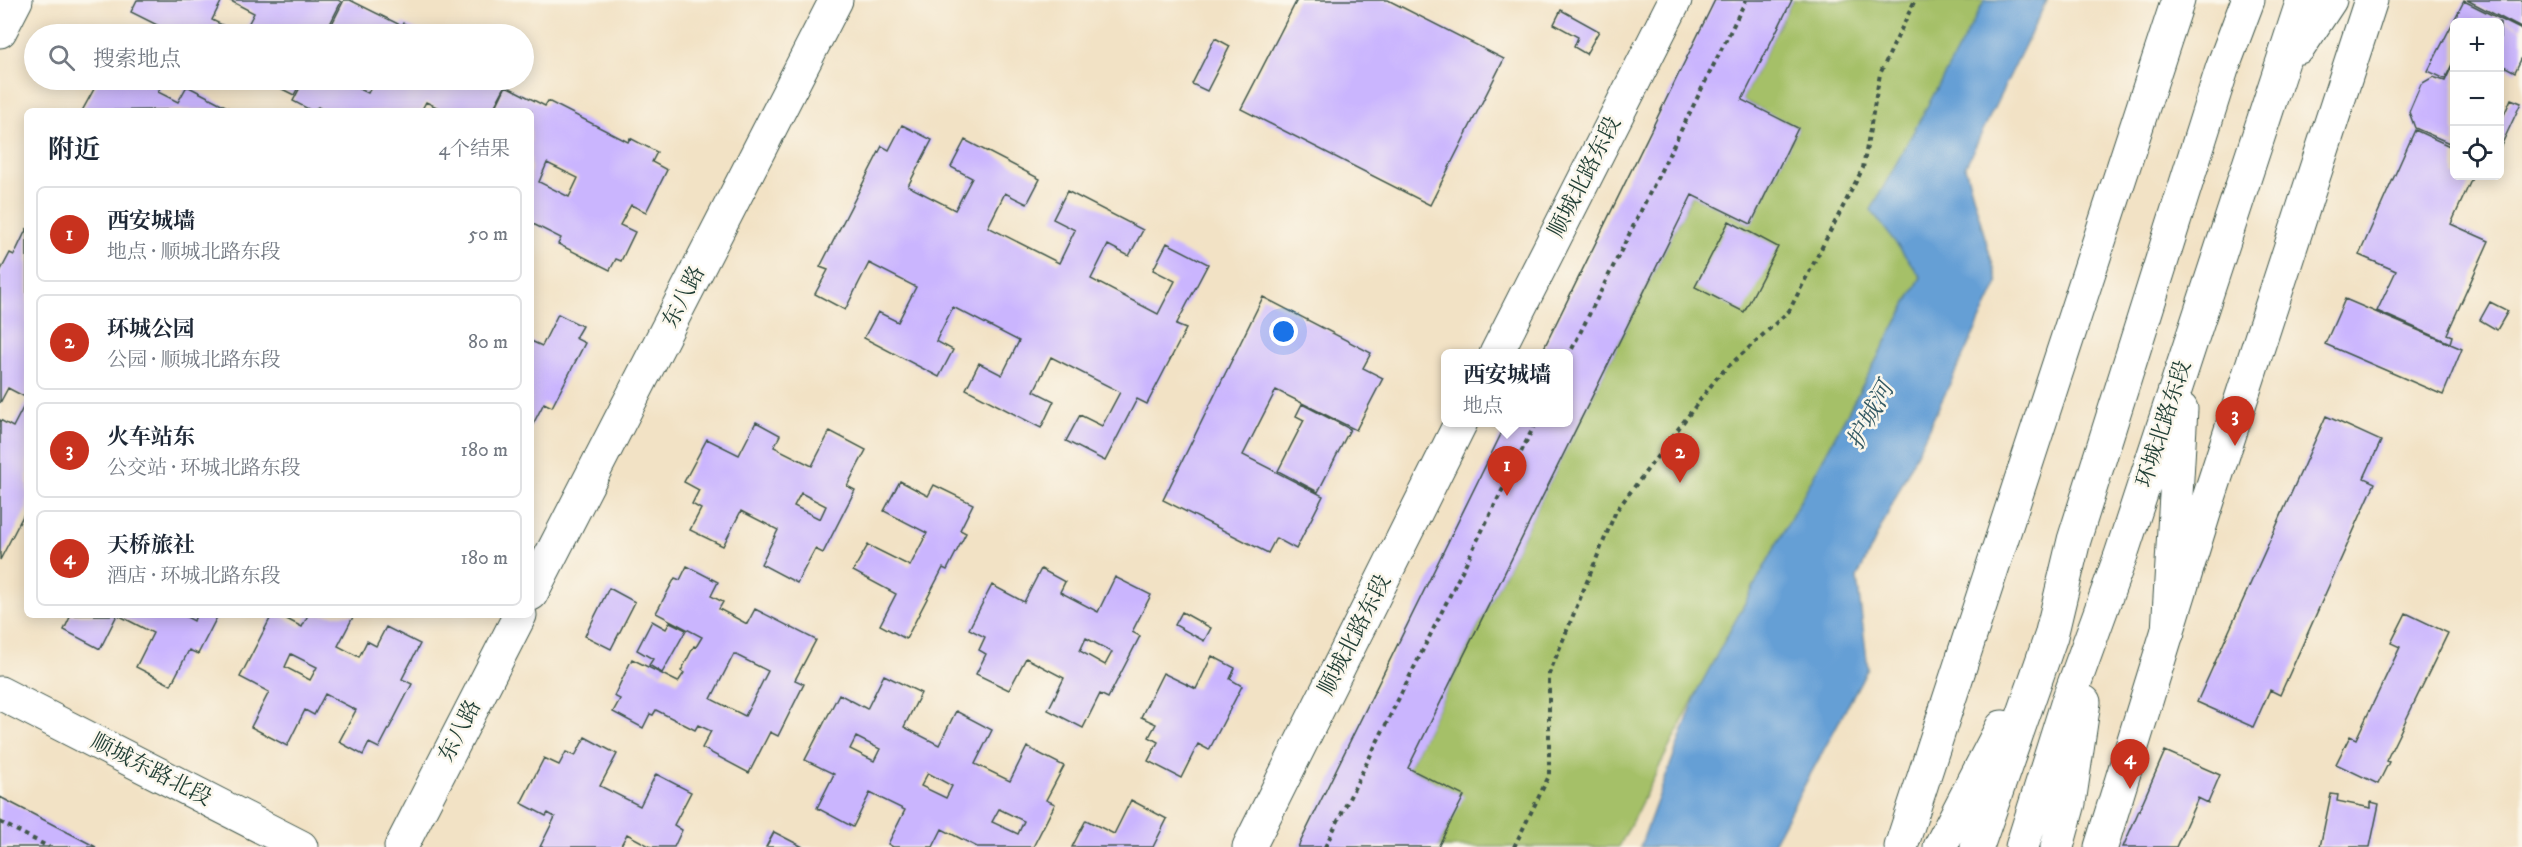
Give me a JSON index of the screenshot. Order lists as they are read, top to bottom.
{
  "streets": {
    "street": [
      "顺城北路东段",
      "东八路",
      "环城北路东段",
      "顺城东路北段"
    ]
  },
  "water": ["护城河"],
  "page": {
    "map_buttons": ["+", "−"],
    "search": "搜索地点",
    "heading": ["附近", "4个结果"],
    "list": [
      {
        "mark": "1",
        "name": "西安城墙",
        "note": "地点 · 顺城北路东段",
        "value": "50 m"
      },
      {
        "mark": "2",
        "name": "环城公园",
        "note": "公园 · 顺城北路东段",
        "value": "80 m"
      },
      {
        "mark": "3",
        "name": "火车站东",
        "note": "公交站 · 环城北路东段",
        "value": "180 m"
      },
      {
        "mark": "4",
        "name": "天桥旅社",
        "note": "酒店 · 环城北路东段",
        "value": "180 m"
      }
    ],
    "popup": ["西安城墙", "地点"],
    "pins": [
      "3",
      "2",
      "1",
      "4"
    ]
  }
}
